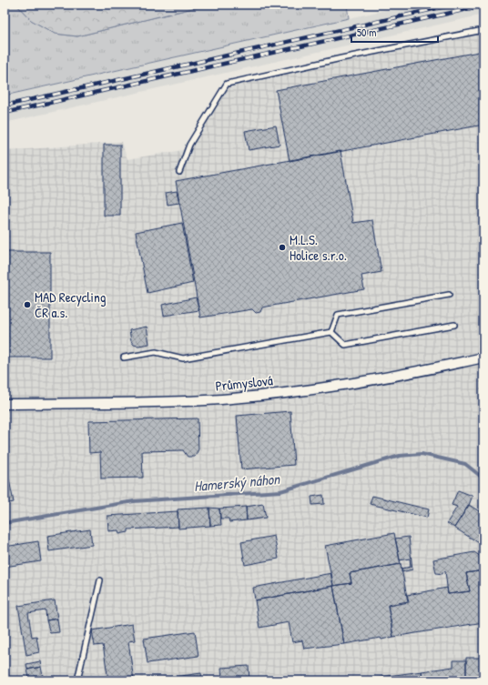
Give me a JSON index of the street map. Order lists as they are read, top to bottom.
{
  "streets": {
    "street": ["Průmyslová"]
  },
  "water": ["Hamerský náhon"],
  "places": ["M.L.S. Holice s.r.o.", "MAD Recycling ČR a.s."],
  "scale_bar": "50 m"
}
